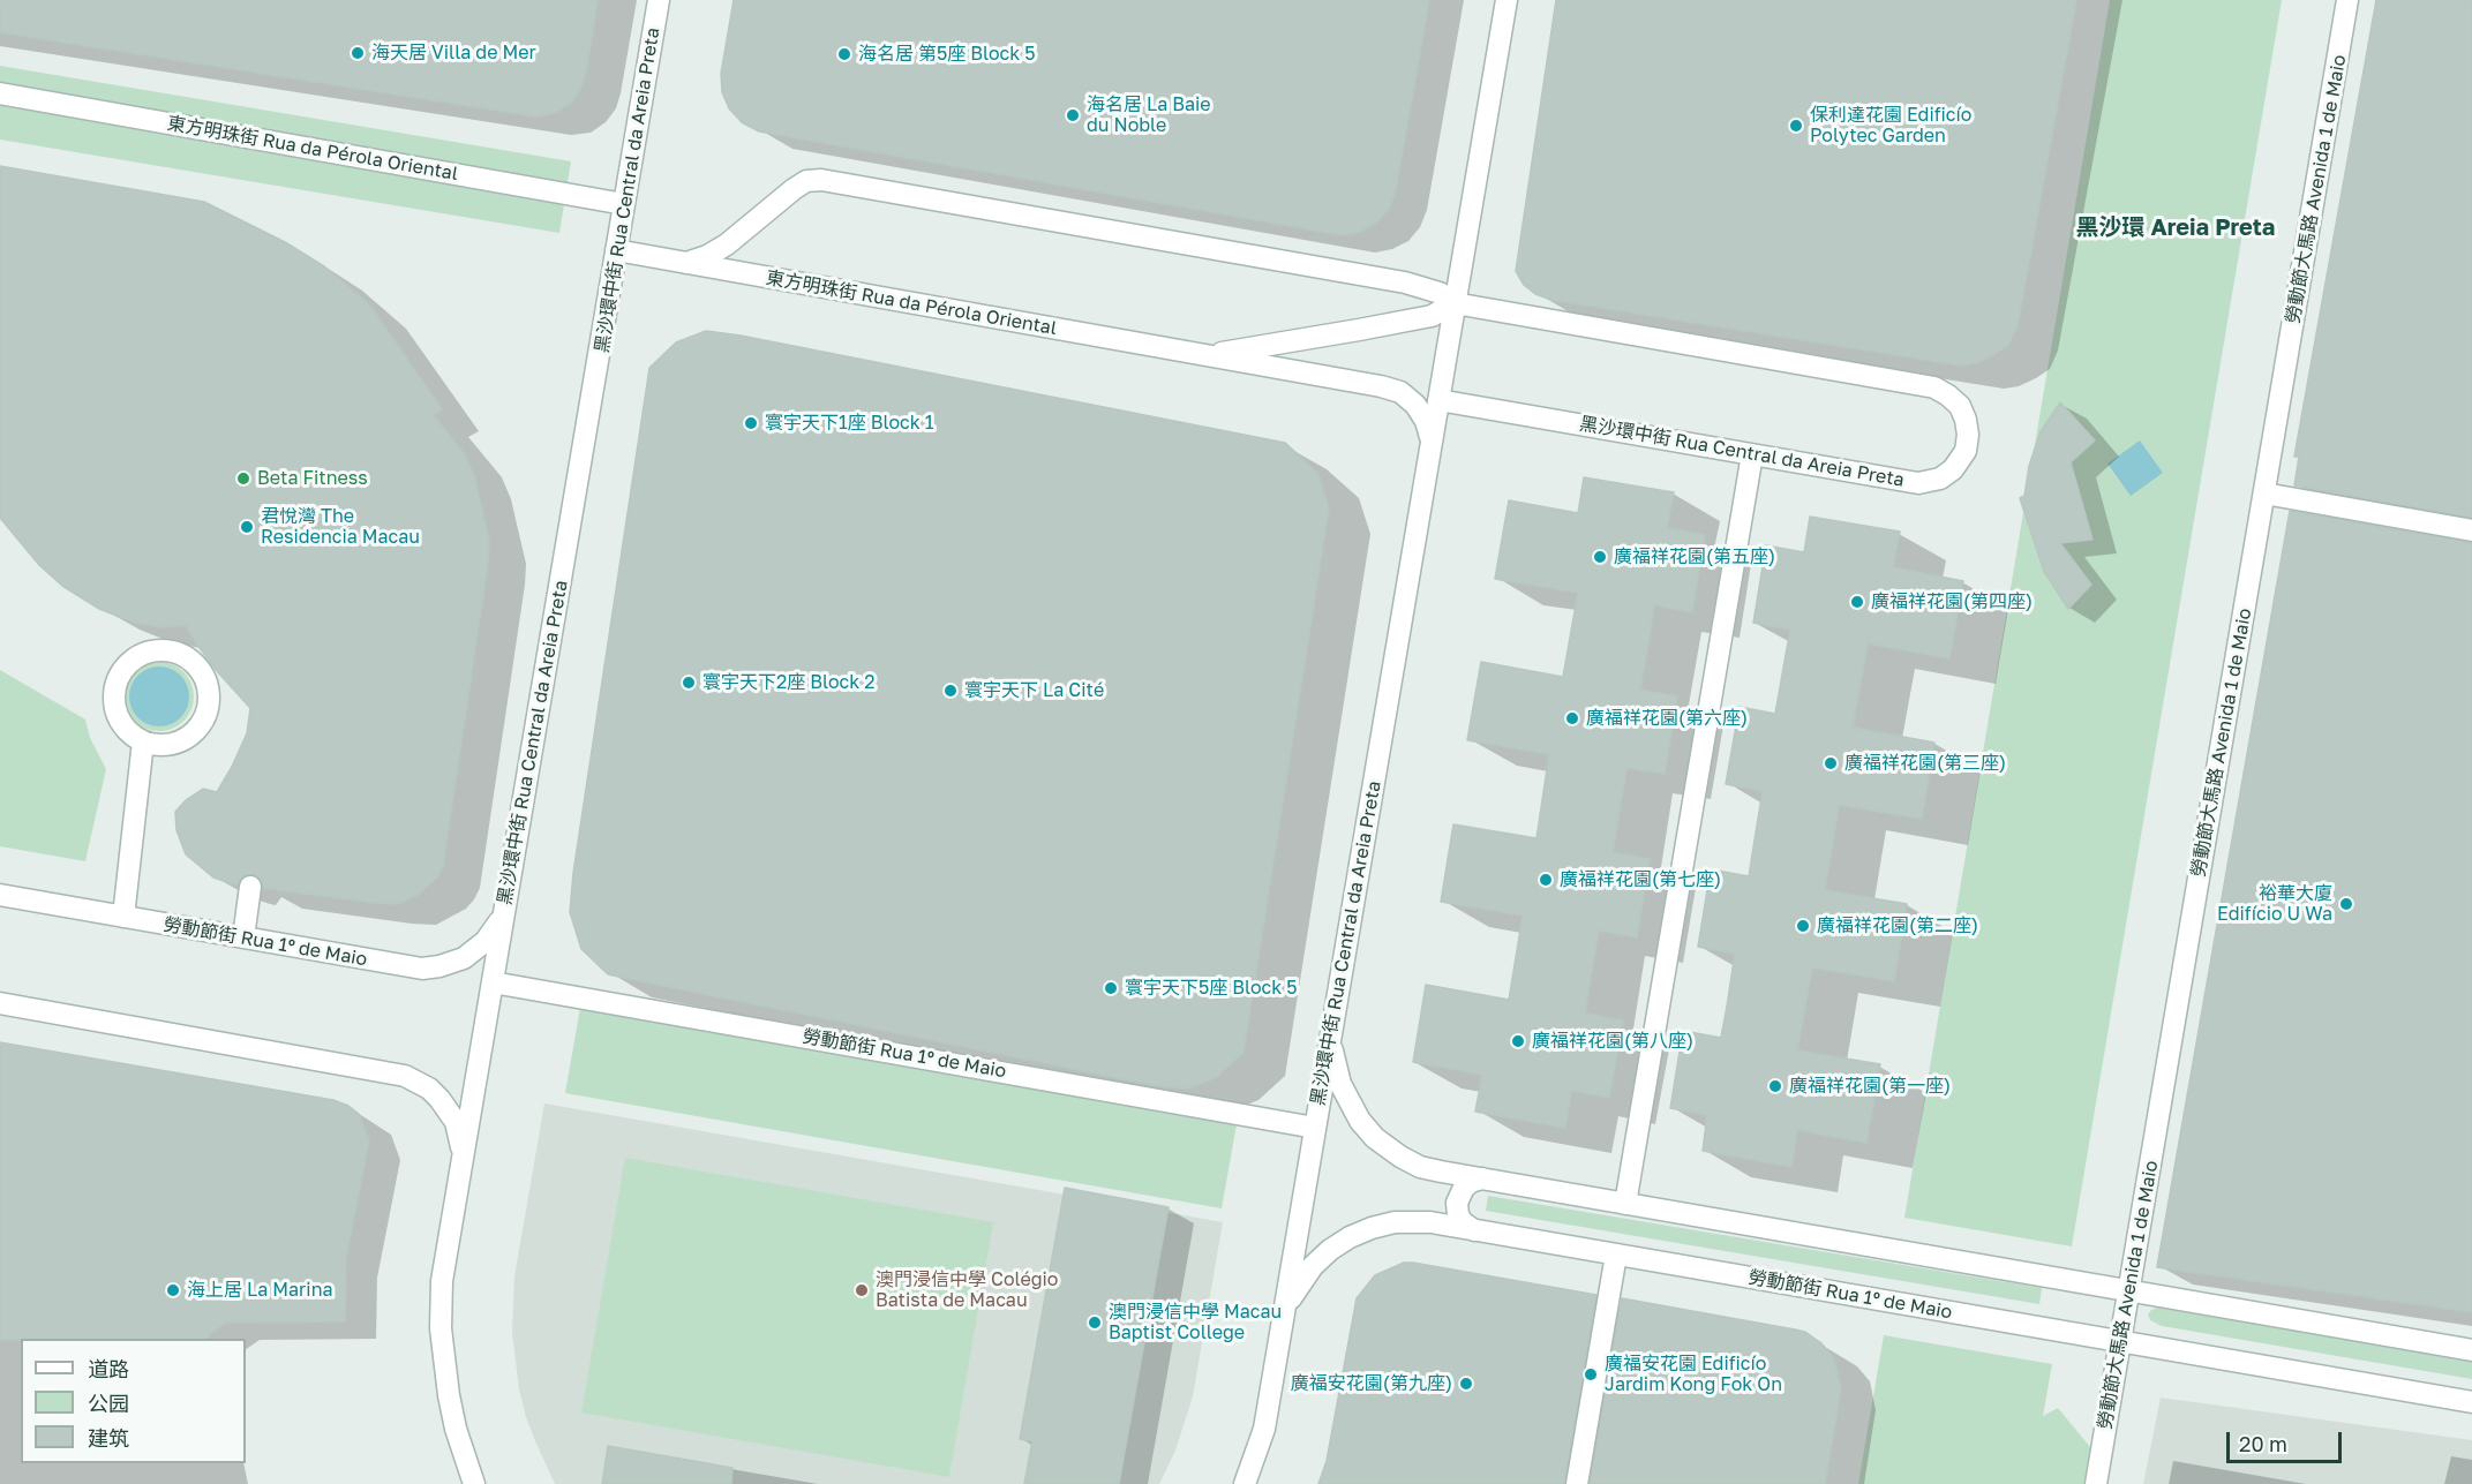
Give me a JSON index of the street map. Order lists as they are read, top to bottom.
{
  "streets": {
    "street": [
      "東方明珠街 Rua da Pérola Oriental",
      "勞動節大馬路 Avenida 1 de Maio",
      "黑沙環中街 Rua Central da Areia Preta",
      "勞動節街 Rua 1º de Maio"
    ]
  },
  "crossings": [
    ["東方明珠街 Rua da Pérola Oriental", "黑沙環中街 Rua Central da Areia Preta"],
    ["勞動節大馬路 Avenida 1 de Maio", "勞動節街 Rua 1º de Maio"],
    ["黑沙環中街 Rua Central da Areia Preta", "勞動節街 Rua 1º de Maio"]
  ],
  "districts": ["黑沙環 Areia Preta"],
  "places": [
    "海天居 Villa de Mer",
    "海名居 第5座 Block 5",
    "海名居 La Baie du Noble",
    "保利達花園 Edificío Polytec Garden",
    "寰宇天下1座 Block 1",
    "Beta Fitness",
    "君悅灣 The Residencia Macau",
    "廣福祥花園(第五座)",
    "廣福祥花園(第四座)",
    "寰宇天下2座 Block 2",
    "寰宇天下 La Cité",
    "廣福祥花園(第六座)",
    "廣福祥花園(第三座)",
    "廣福祥花園(第七座)",
    "裕華大廈 Edifício U Wa",
    "廣福祥花園(第二座)",
    "寰宇天下5座 Block 5",
    "廣福祥花園(第八座)",
    "廣福祥花園(第一座)",
    "海上居 La Marina",
    "澳門浸信中學 Colégio Batista de Macau",
    "澳門浸信中學 Macau Baptist College",
    "廣福安花園 Edificío Jardim Kong Fok On",
    "廣福安花園(第九座)"
  ],
  "legend": ["道路", "公园", "建筑"],
  "scale_bar": "20 m"
}
